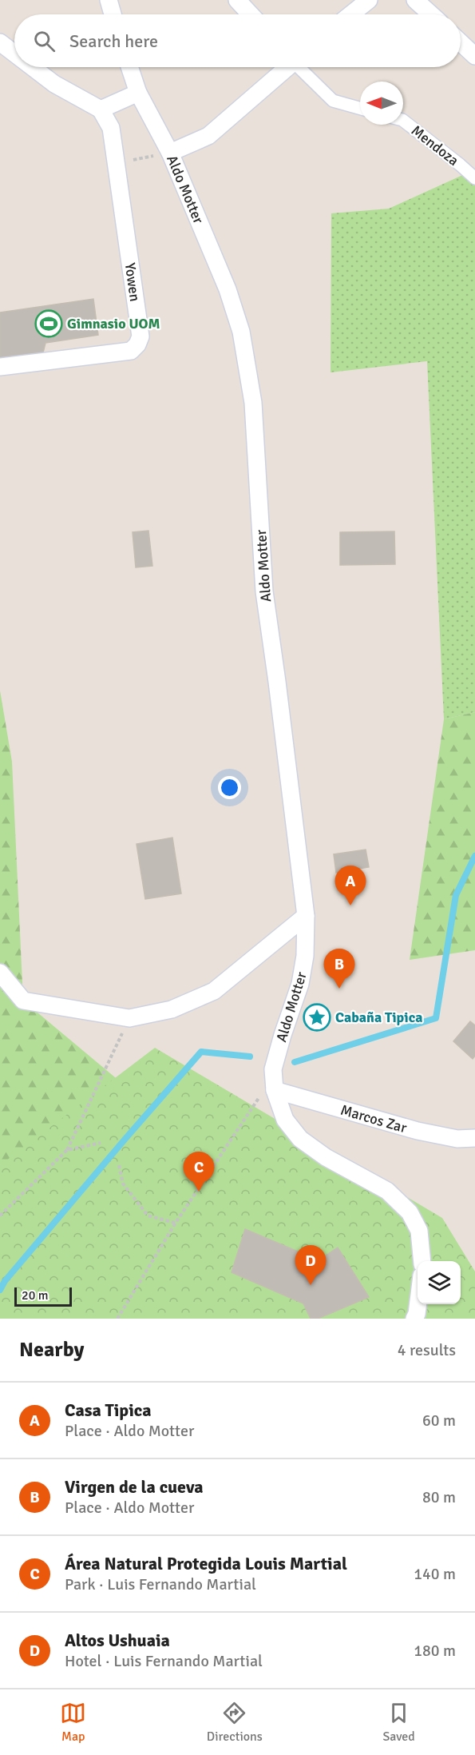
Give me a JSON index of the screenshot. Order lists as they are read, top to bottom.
{
  "streets": {
    "street": [
      "Mendoza",
      "Aldo Motter",
      "Yowen",
      "Marcos Zar"
    ]
  },
  "crossings": [
    ["Aldo Motter", "Marcos Zar"]
  ],
  "places": {
    "sports": ["Gimnasio UOM"],
    "place": ["Cabaña Tipica"]
  },
  "scale_bar": "20 m",
  "north": "left",
  "page": {
    "search": "Search here",
    "pins": [
      "A",
      "B",
      "C",
      "D"
    ],
    "scale": "20 m",
    "heading": ["Nearby", "4 results"],
    "list": [
      {
        "mark": "A",
        "name": "Casa Tipica",
        "note": "Place · Aldo Motter",
        "value": "60 m"
      },
      {
        "mark": "B",
        "name": "Virgen de la cueva",
        "note": "Place · Aldo Motter",
        "value": "80 m"
      },
      {
        "mark": "C",
        "name": "Área Natural Protegida Louis Martial",
        "note": "Park · Luis Fernando Martial",
        "value": "140 m"
      },
      {
        "mark": "D",
        "name": "Altos Ushuaia",
        "note": "Hotel · Luis Fernando Martial",
        "value": "180 m"
      }
    ],
    "nav": ["Map", "Directions", "Saved"]
  }
}
